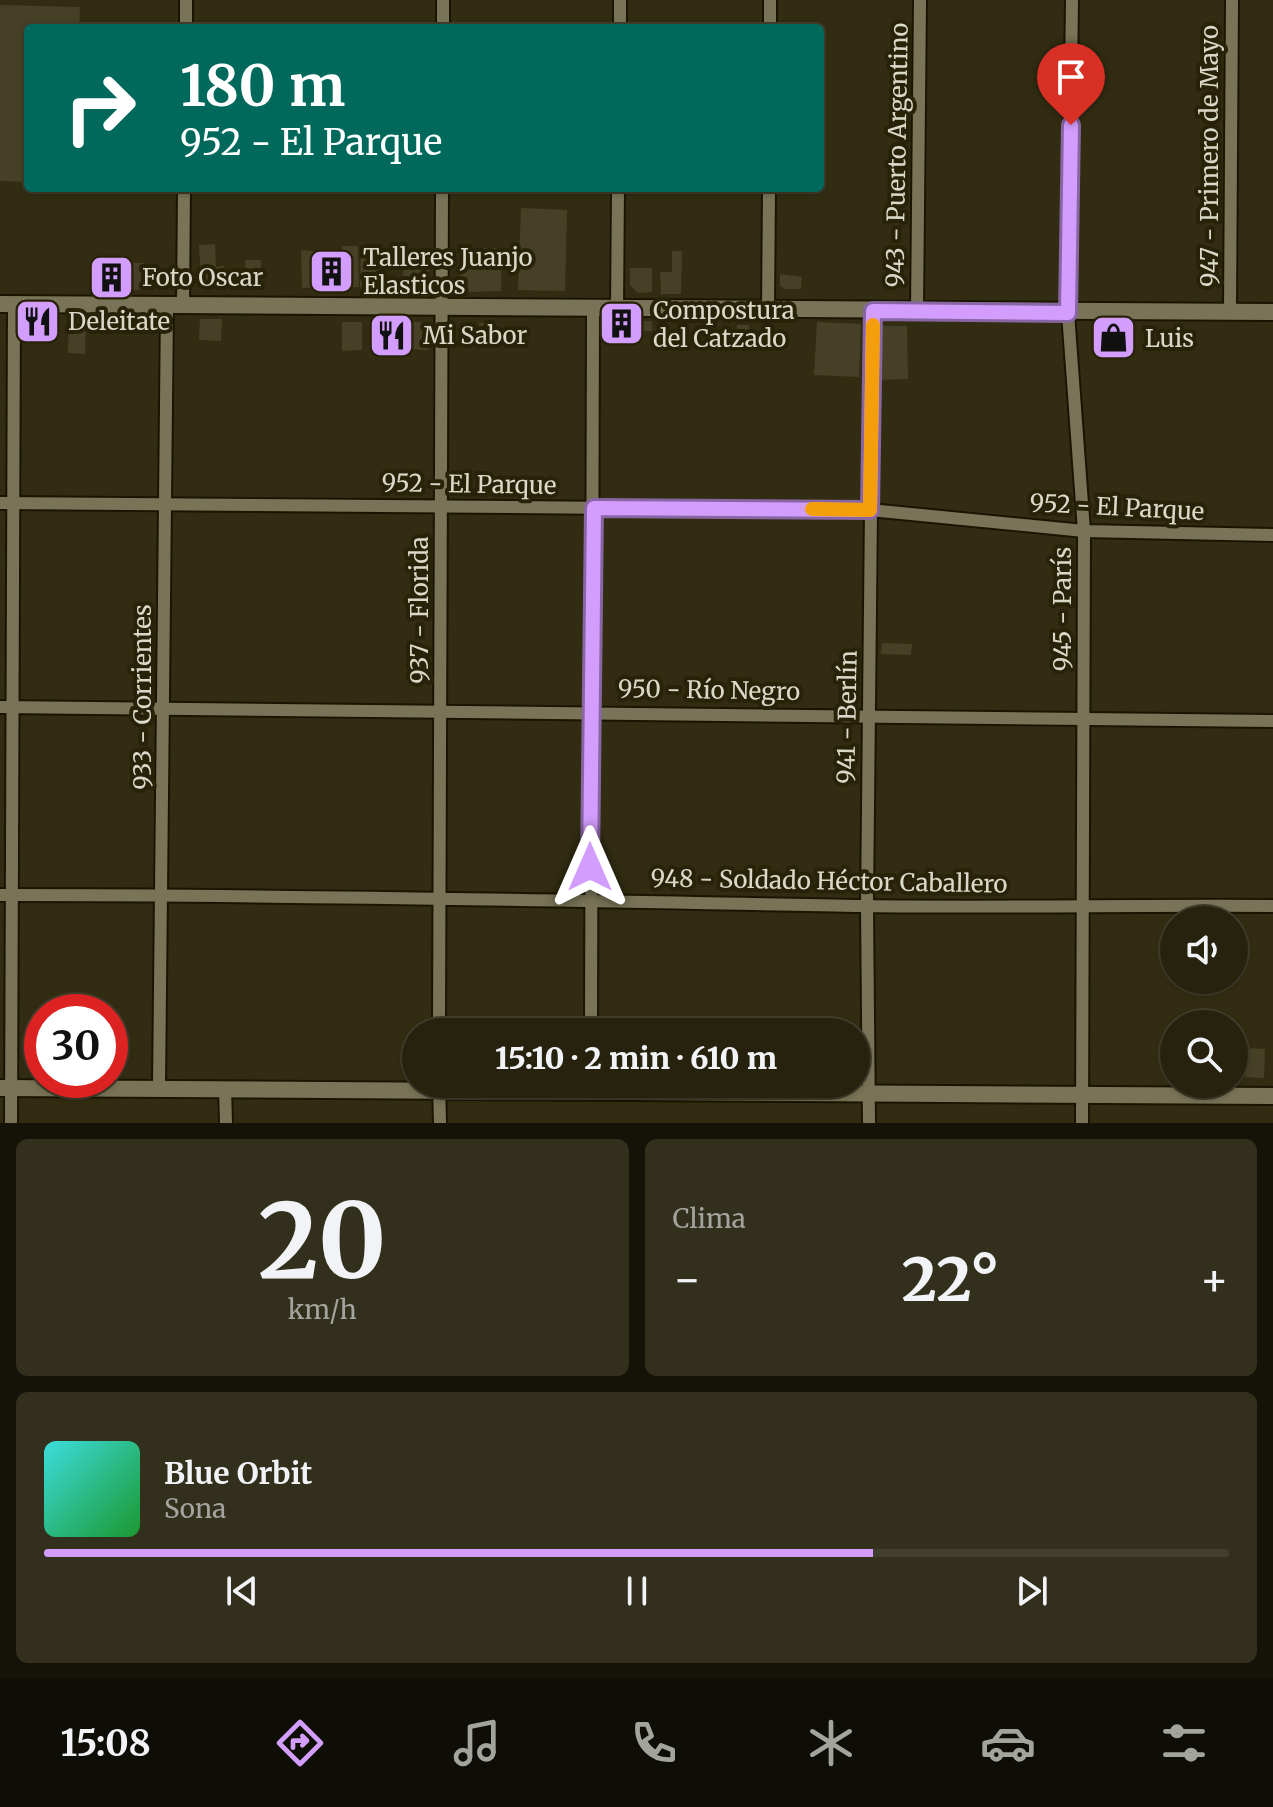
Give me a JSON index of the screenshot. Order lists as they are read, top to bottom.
{
  "streets": {
    "street": [
      "943 - Puerto Argentino",
      "947 - Primero de Mayo",
      "952 - El Parque",
      "945 - París",
      "937 - Florida",
      "950 - Río Negro",
      "933 - Corrientes",
      "941 - Berlín",
      "948 - Soldado Héctor Caballero"
    ]
  },
  "crossings": [
    ["952 - El Parque", "945 - París"],
    ["952 - El Parque", "937 - Florida"],
    ["952 - El Parque", "933 - Corrientes"],
    ["952 - El Parque", "941 - Berlín"],
    ["945 - París", "950 - Río Negro"],
    ["945 - París", "948 - Soldado Héctor Caballero"],
    ["937 - Florida", "950 - Río Negro"],
    ["937 - Florida", "948 - Soldado Héctor Caballero"],
    ["950 - Río Negro", "933 - Corrientes"],
    ["950 - Río Negro", "941 - Berlín"],
    ["933 - Corrientes", "948 - Soldado Héctor Caballero"],
    ["941 - Berlín", "948 - Soldado Héctor Caballero"]
  ],
  "places": {
    "building": ["Talleres Juanjo Elasticos", "Foto Oscar", "Compostura del Catzado"],
    "restaurant": ["Deleitate", "Mi Sabor"],
    "shop": ["Luis"]
  },
  "page": {
    "turn": ["180 m", "952 - El Parque"],
    "limit": "30",
    "trip": "15:10 · 2 min · 610 m",
    "tile": [
      ["20", "km/h"],
      "Clima"
    ],
    "heat": ["−", "22°", "+"],
    "song": ["Blue Orbit", "Sona"],
    "tabs": "15:08"
  }
}
